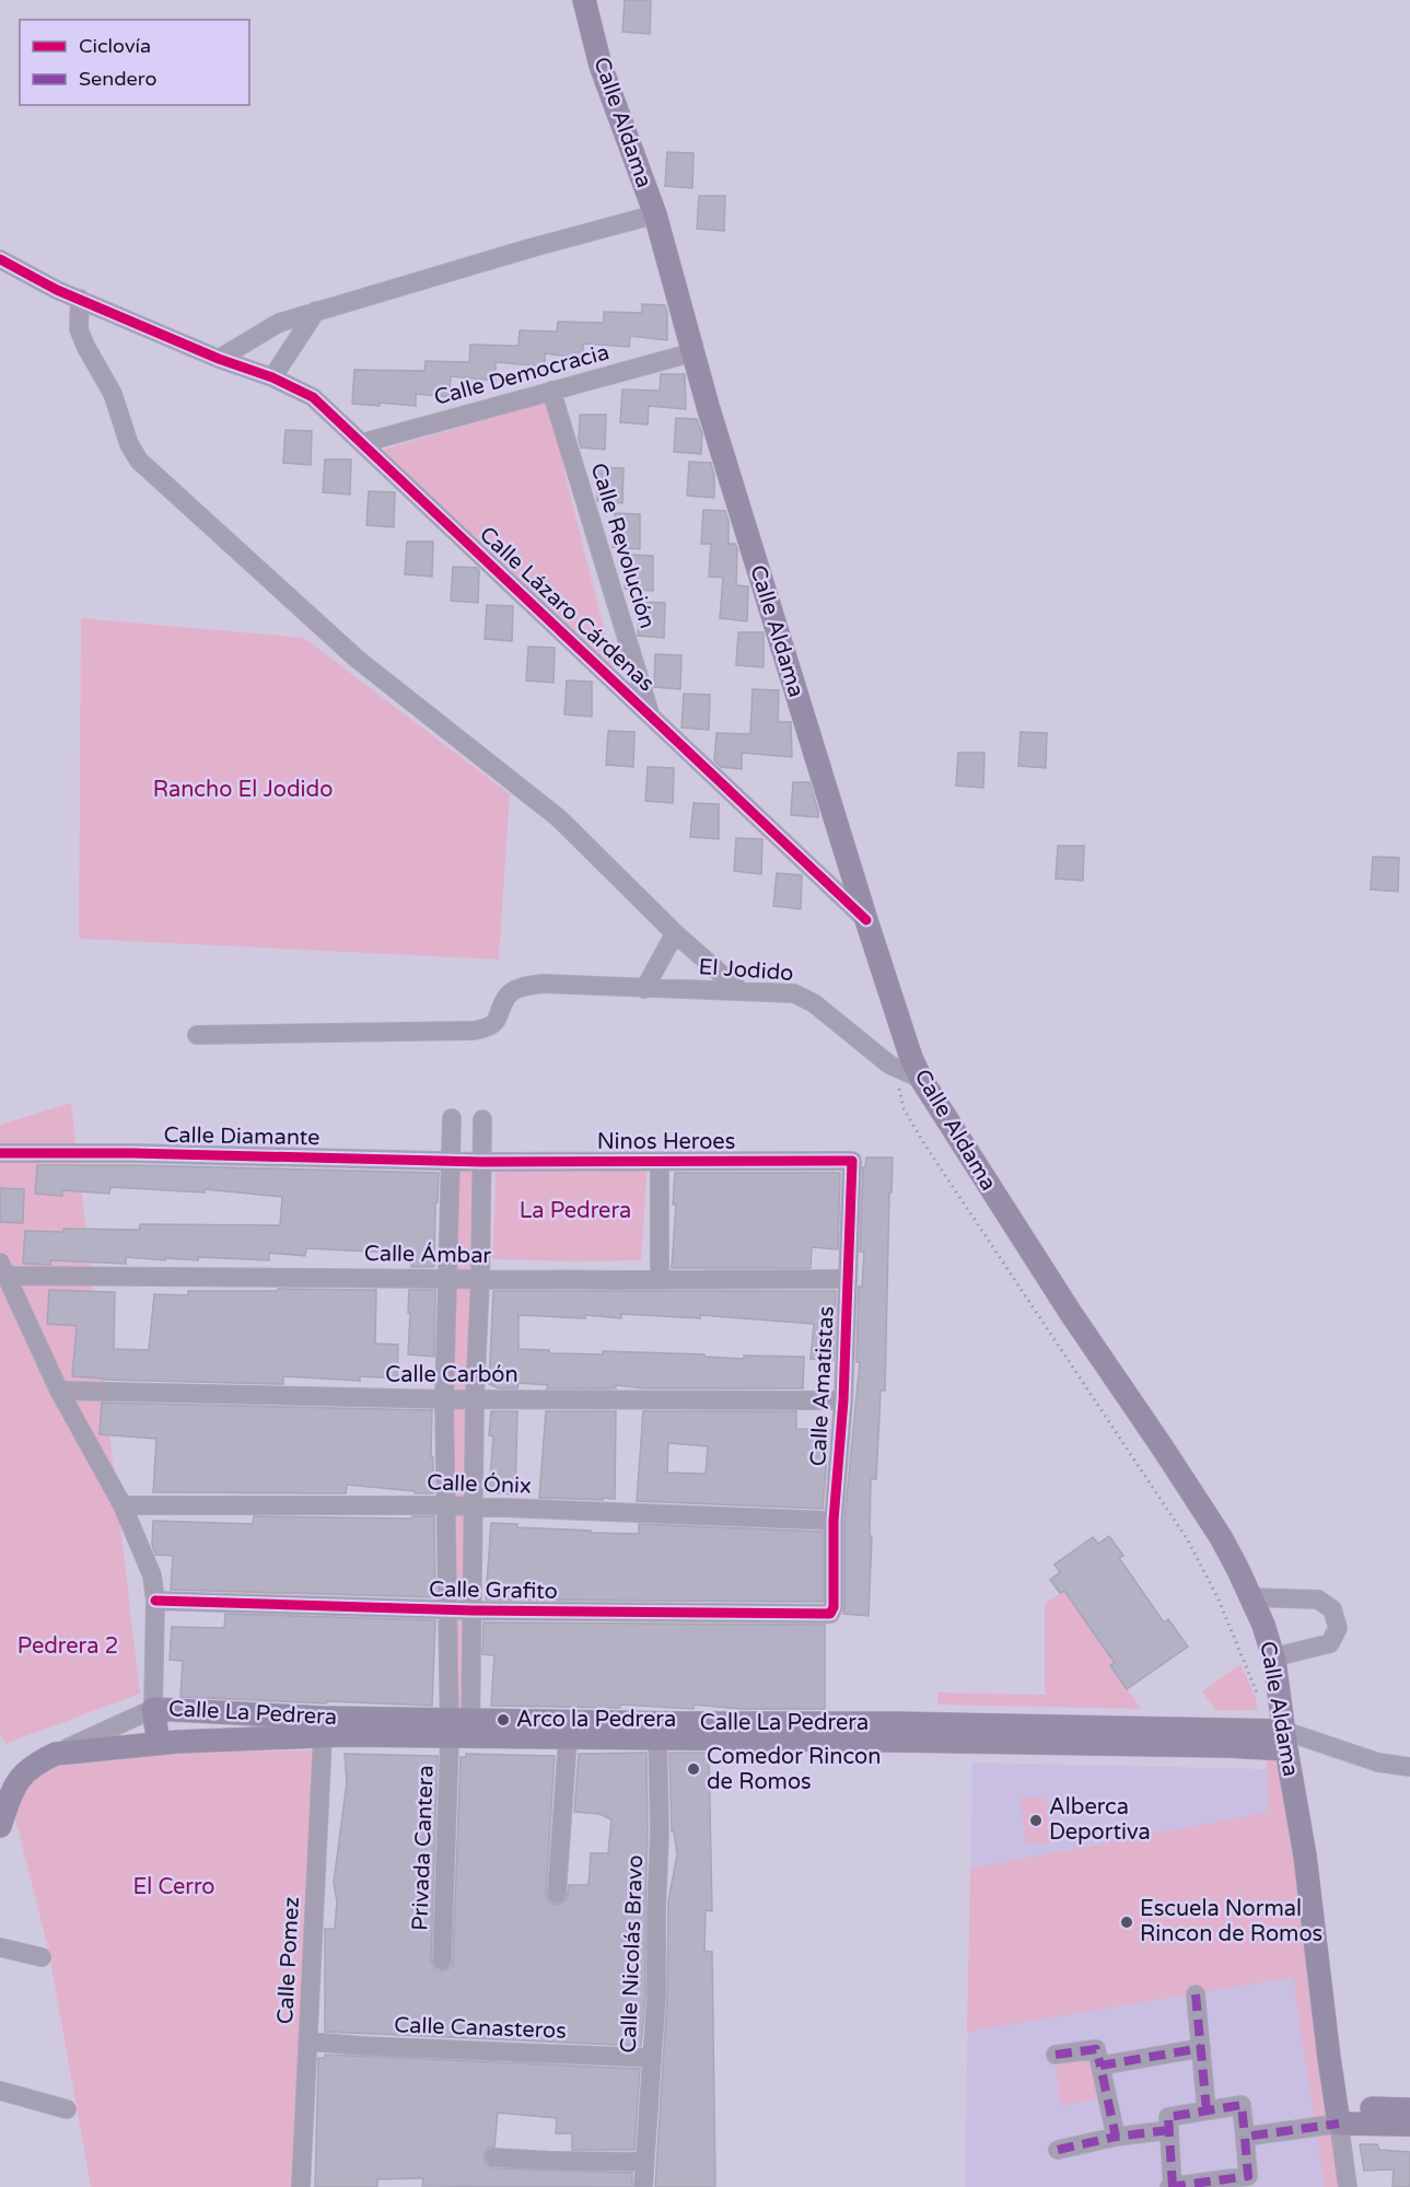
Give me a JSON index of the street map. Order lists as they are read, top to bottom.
{
  "streets": {
    "main road": ["Calle Aldama", "Calle La Pedrera"],
    "street": [
      "Calle Democracia",
      "Calle Revolución",
      "Calle Lázaro Cárdenas",
      "El Jodido",
      "Calle Diamante",
      "Ninos Heroes",
      "Calle Ámbar",
      "Calle Carbón",
      "Calle Amatistas",
      "Calle Ónix",
      "Calle Grafito",
      "Privada Cantera",
      "Calle Nicolás Bravo",
      "Calle Pomez",
      "Calle Canasteros"
    ]
  },
  "crossings": [
    ["Calle Aldama", "Calle Democracia"],
    ["Calle Aldama", "Calle Lázaro Cárdenas"],
    ["Calle Aldama", "El Jodido"],
    ["Calle Aldama", "Calle La Pedrera"],
    ["Calle Democracia", "Calle Revolución"],
    ["Calle Democracia", "Calle Lázaro Cárdenas"],
    ["Calle Revolución", "Calle Lázaro Cárdenas"],
    ["Calle Diamante", "Ninos Heroes"],
    ["Ninos Heroes", "Calle Amatistas"],
    ["Calle Ámbar", "Calle Amatistas"],
    ["Calle Ámbar", "Calle La Pedrera"],
    ["Calle Carbón", "Calle Amatistas"],
    ["Calle Carbón", "Calle La Pedrera"],
    ["Calle Amatistas", "Calle Ónix"],
    ["Calle Amatistas", "Calle Grafito"],
    ["Calle Ónix", "Calle La Pedrera"],
    ["Calle Grafito", "Calle La Pedrera"],
    ["Calle La Pedrera", "Privada Cantera"],
    ["Calle La Pedrera", "Calle Nicolás Bravo"],
    ["Calle La Pedrera", "Calle Pomez"],
    ["Calle Nicolás Bravo", "Calle Canasteros"],
    ["Calle Pomez", "Calle Canasteros"]
  ],
  "parks": [
    "Rancho El Jodido",
    "La Pedrera",
    "Pedrera 2",
    "El Cerro"
  ],
  "places": [
    "Arco la Pedrera",
    "Comedor Rincon de Romos",
    "Alberca Deportiva",
    "Escuela Normal Rincon de Romos"
  ],
  "legend": ["Ciclovía", "Sendero"]
}
